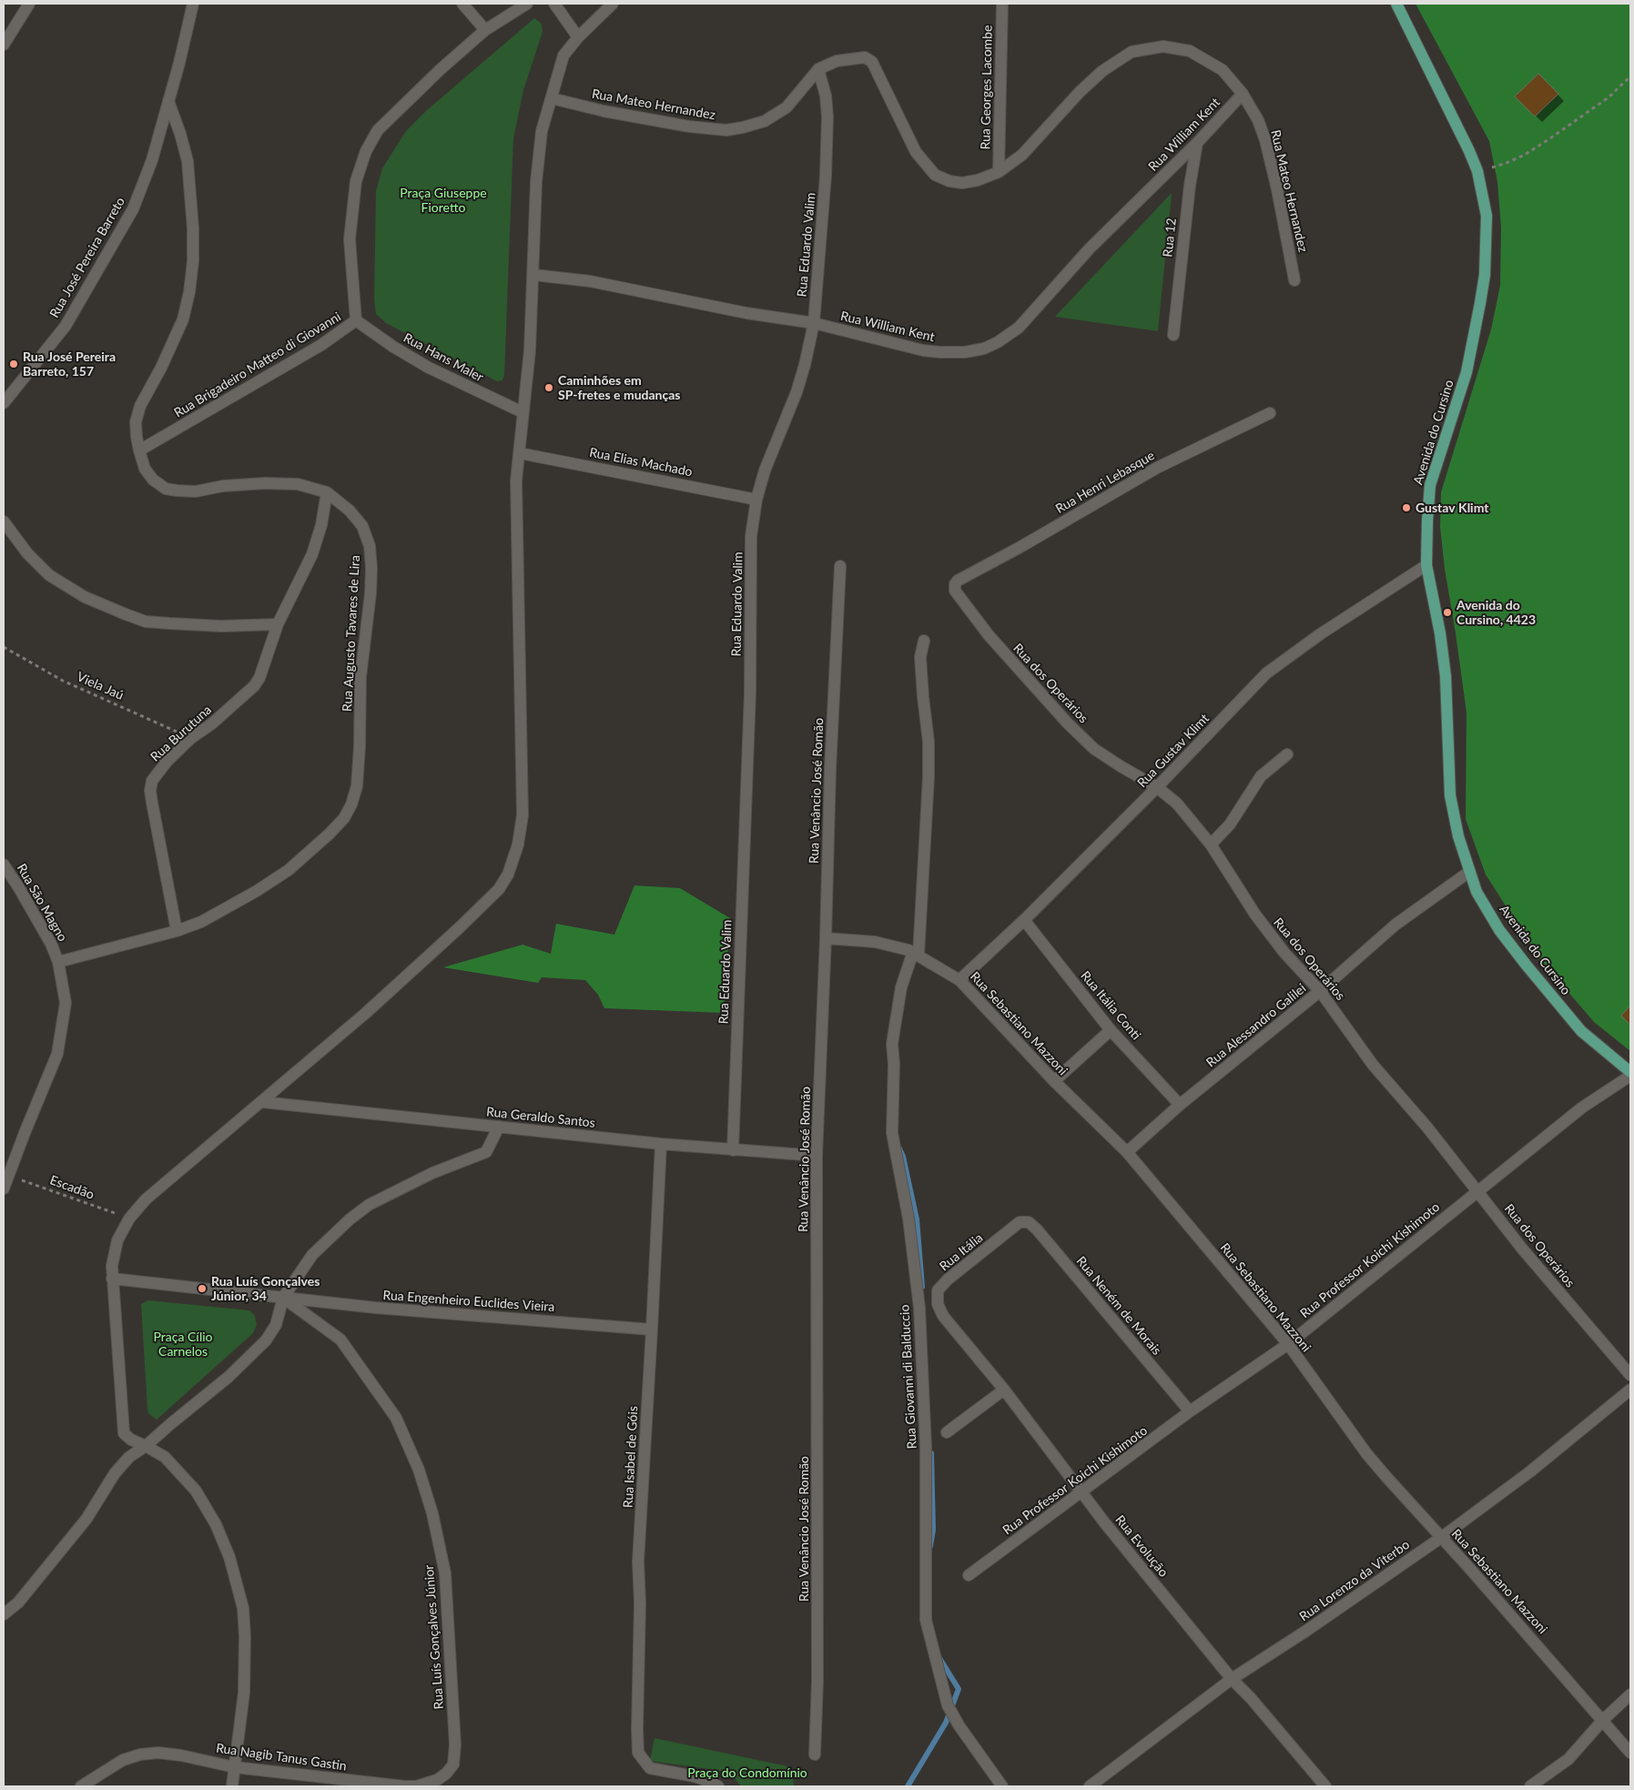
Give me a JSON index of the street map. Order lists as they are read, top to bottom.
{
  "streets": {
    "main road": ["Avenida do Cursino"],
    "street": [
      "Rua Georges Lacombe",
      "Rua Mateo Hernandez",
      "Rua William Kent",
      "Rua 12",
      "Rua Eduardo Valim",
      "Rua José Pereira Barreto",
      "Rua Hans Maler",
      "Rua Brigadeiro Matteo di Giovanni",
      "Rua Elias Machado",
      "Rua Henri Lebasque",
      "Rua Augusto Tavares de Lira",
      "Rua dos Operários",
      "Rua Burutuna",
      "Rua Gustav Klimt",
      "Rua Venâncio José Romão",
      "Rua São Magno",
      "Rua Itália Conti",
      "Rua Sebastiano Mazzoni",
      "Rua Alessandro Galilei",
      "Rua Geraldo Santos",
      "Rua Itália",
      "Rua Professor Koichi Kishimoto",
      "Rua Engenheiro Euclides Vieira",
      "Rua Neném de Morais",
      "Rua Giovanni di Balduccio",
      "Rua Isabel de Góis",
      "Rua Evolução",
      "Rua Lorenzo da Viterbo",
      "Rua Luís Gonçalves Júnior",
      "Rua Nagib Tanus Gastin"
    ],
    "path": ["Viela Jaú", "Escadão"]
  },
  "crossings": [
    ["Rua Georges Lacombe", "Rua Mateo Hernandez"],
    ["Rua Mateo Hernandez", "Rua William Kent"],
    ["Rua Mateo Hernandez", "Rua Eduardo Valim"],
    ["Rua William Kent", "Rua 12"],
    ["Rua William Kent", "Rua Eduardo Valim"],
    ["Rua Eduardo Valim", "Rua Elias Machado"],
    ["Rua Eduardo Valim", "Rua Geraldo Santos"],
    ["Rua Hans Maler", "Rua Brigadeiro Matteo di Giovanni"],
    ["Avenida do Cursino", "Rua Gustav Klimt"],
    ["Avenida do Cursino", "Rua Alessandro Galilei"],
    ["Rua Henri Lebasque", "Rua dos Operários"],
    ["Rua Augusto Tavares de Lira", "Rua Burutuna"],
    ["Rua Augusto Tavares de Lira", "Rua São Magno"],
    ["Rua dos Operários", "Rua Gustav Klimt"],
    ["Rua dos Operários", "Rua Alessandro Galilei"],
    ["Rua dos Operários", "Rua Professor Koichi Kishimoto"],
    ["Viela Jaú", "Rua Burutuna"],
    ["Rua Gustav Klimt", "Rua Itália Conti"],
    ["Rua Gustav Klimt", "Rua Sebastiano Mazzoni"],
    ["Rua Venâncio José Romão", "Rua Sebastiano Mazzoni"],
    ["Rua Venâncio José Romão", "Rua Geraldo Santos"],
    ["Rua São Magno", "Escadão"],
    ["Rua Itália Conti", "Rua Alessandro Galilei"],
    ["Rua Sebastiano Mazzoni", "Rua Alessandro Galilei"],
    ["Rua Sebastiano Mazzoni", "Rua Professor Koichi Kishimoto"],
    ["Rua Sebastiano Mazzoni", "Rua Giovanni di Balduccio"],
    ["Rua Sebastiano Mazzoni", "Rua Lorenzo da Viterbo"],
    ["Rua Geraldo Santos", "Rua Isabel de Góis"],
    ["Rua Itália", "Rua Neném de Morais"],
    ["Rua Itália", "Rua Evolução"],
    ["Rua Professor Koichi Kishimoto", "Rua Neném de Morais"],
    ["Rua Professor Koichi Kishimoto", "Rua Evolução"],
    ["Rua Engenheiro Euclides Vieira", "Rua Isabel de Góis"],
    ["Rua Engenheiro Euclides Vieira", "Rua Luís Gonçalves Júnior"],
    ["Rua Evolução", "Rua Lorenzo da Viterbo"],
    ["Rua Luís Gonçalves Júnior", "Rua Nagib Tanus Gastin"]
  ],
  "parks": ["Praça Giuseppe Fioretto", "Praça Cílio Carnelos", "Praça do Condomínio"],
  "places": [
    "Rua José Pereira Barreto, 157",
    "Caminhões em SP-fretes e mudanças",
    "Gustav Klimt",
    "Avenida do Cursino, 4423",
    "Rua Luís Gonçalves Júnior, 34"
  ]
}
